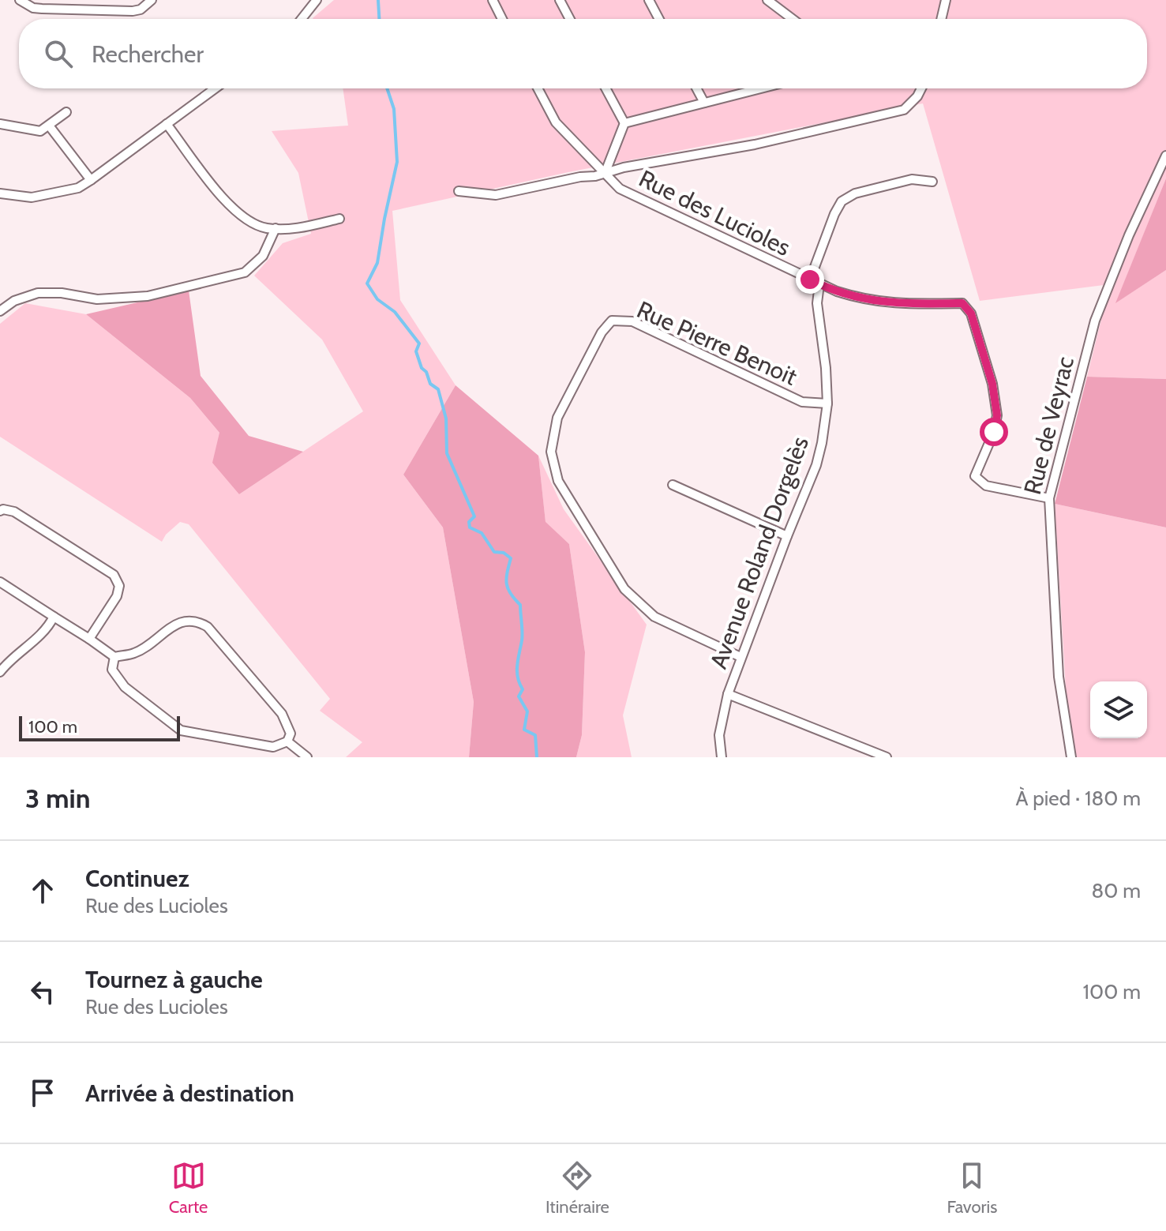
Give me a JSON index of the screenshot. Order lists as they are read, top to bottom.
{
  "streets": {
    "street": [
      "Rue des Lucioles",
      "Rue Pierre Benoit",
      "Rue de Veyrac",
      "Avenue Roland Dorgelès"
    ]
  },
  "crossings": [
    ["Rue des Lucioles", "Rue de Veyrac"],
    ["Rue des Lucioles", "Avenue Roland Dorgelès"],
    ["Rue Pierre Benoit", "Avenue Roland Dorgelès"]
  ],
  "scale_bar": "100 m",
  "page": {
    "search": "Rechercher",
    "scale": "100 m",
    "heading": ["3 min", "À pied · 180 m"],
    "list": [
      ["Continuez", "Rue des Lucioles", "80 m"],
      ["Tournez à gauche", "Rue des Lucioles", "100 m"],
      "Arrivée à destination"
    ],
    "nav": ["Carte", "Itinéraire", "Favoris"]
  }
}
